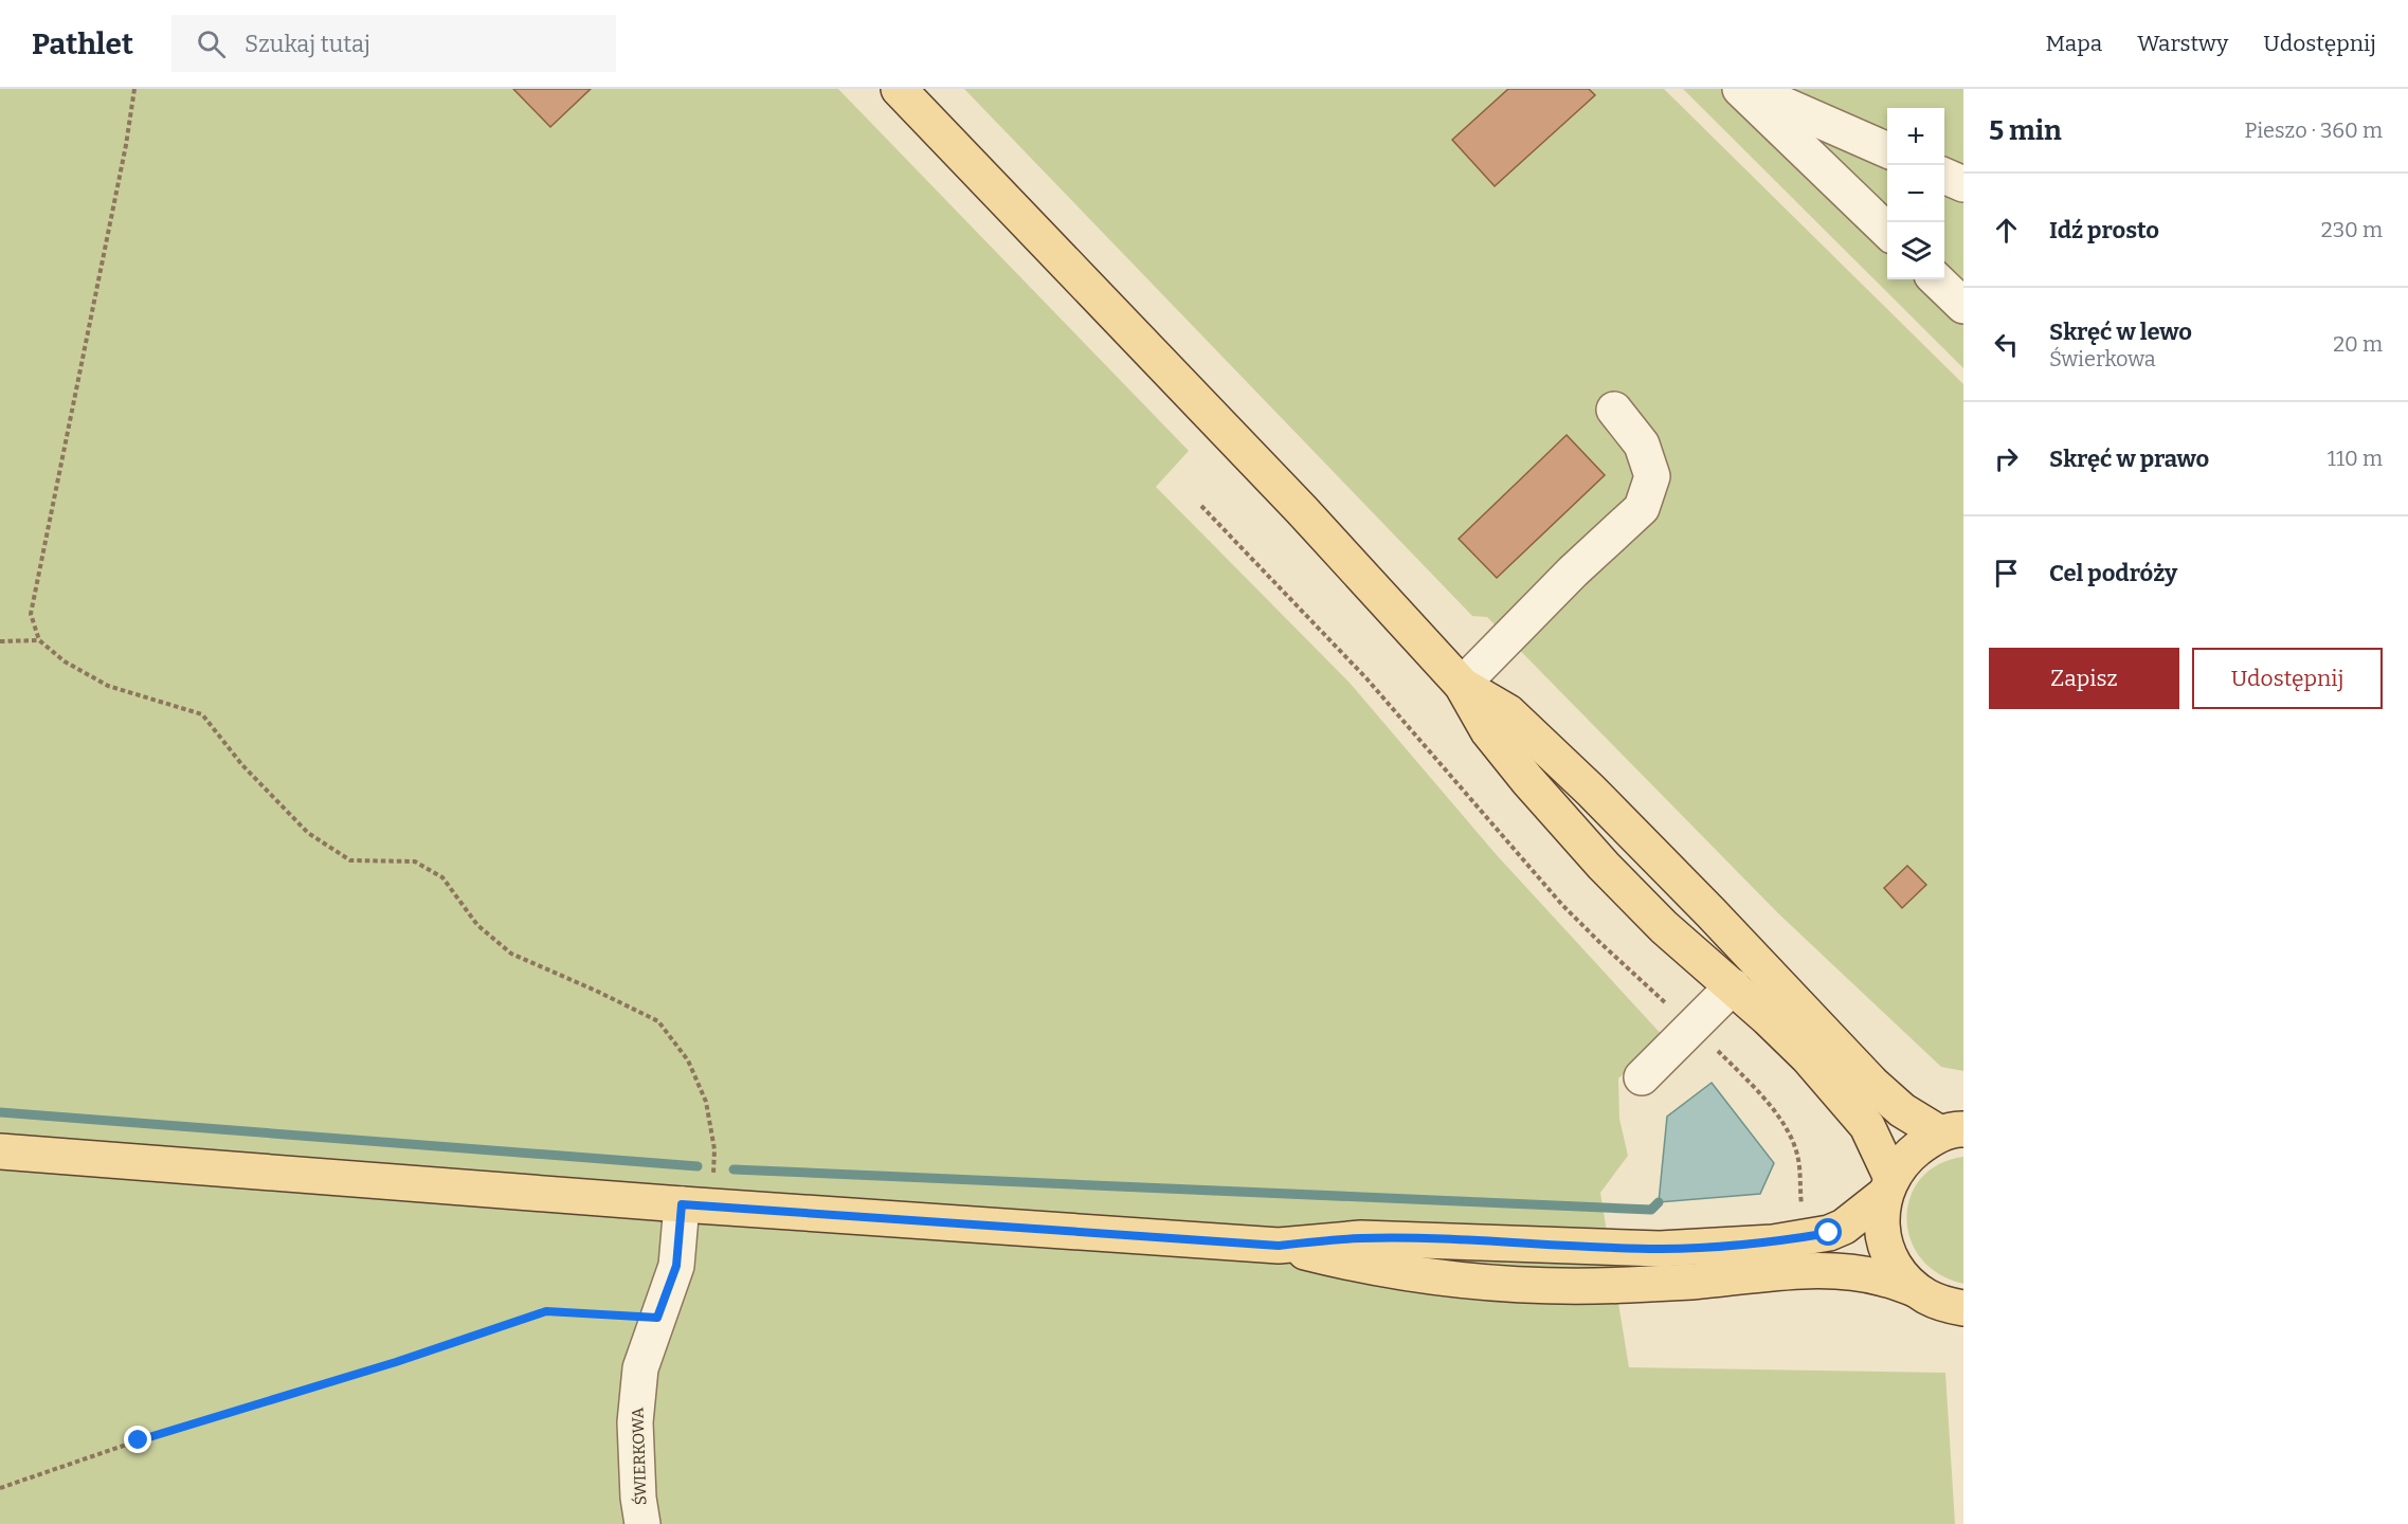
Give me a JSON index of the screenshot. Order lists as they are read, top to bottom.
{
  "streets": {
    "street": ["ŚWIERKOWA"]
  },
  "page": {
    "header": "Pathlet",
    "search": "Szukaj tutaj",
    "nav": ["Mapa", "Warstwy", "Udostępnij"],
    "heading": ["5 min", "Pieszo · 360 m"],
    "map_buttons": ["+", "−"],
    "list": [
      ["Idź prosto", "230 m"],
      ["Skręć w lewo", "Świerkowa", "20 m"],
      ["Skręć w prawo", "110 m"],
      "Cel podróży"
    ],
    "buttons": ["Zapisz", "Udostępnij"]
  }
}
